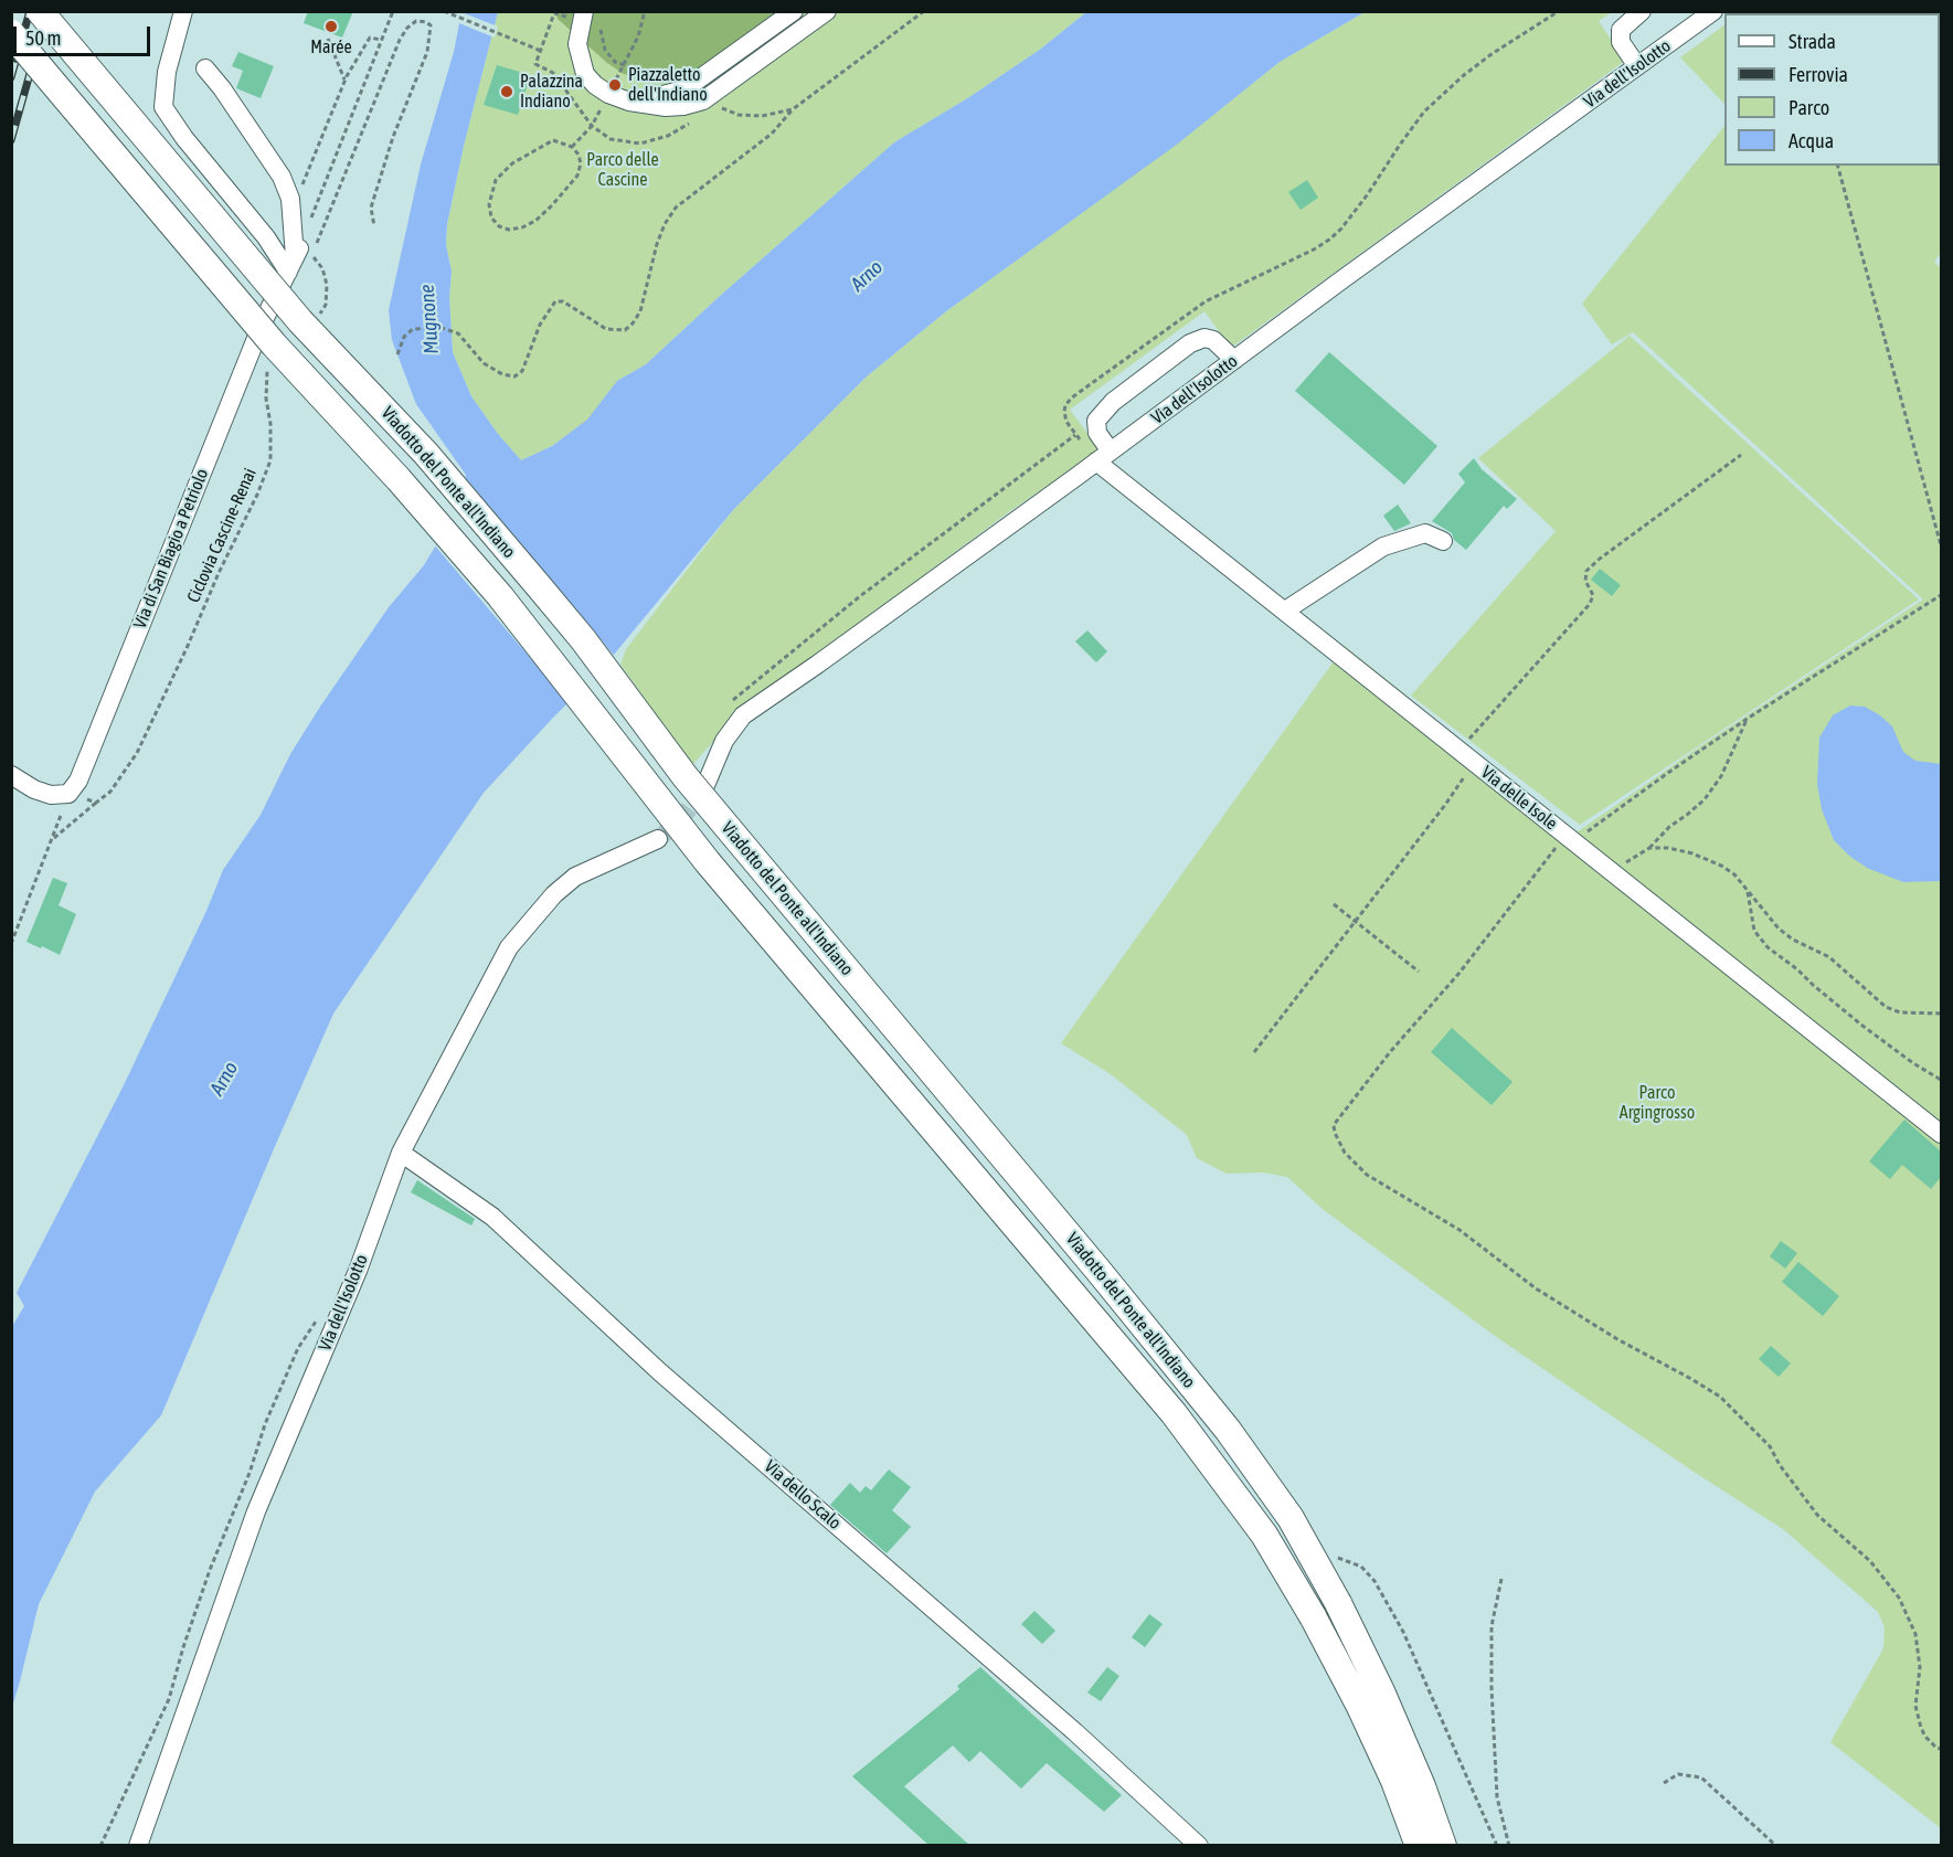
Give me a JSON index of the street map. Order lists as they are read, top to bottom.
{
  "streets": {
    "highway": ["Viadotto del Ponte all'Indiano"],
    "street": [
      "Via dell'Isolotto",
      "Via di San Biagio a Petriolo",
      "Via delle Isole",
      "Via dello Scalo"
    ],
    "path": ["Ciclovia Cascine-Renai"]
  },
  "crossings": [
    ["Via dell'Isolotto", "Via delle Isole"],
    ["Via dell'Isolotto", "Via dello Scalo"],
    ["Ciclovia Cascine-Renai", "Via di San Biagio a Petriolo"]
  ],
  "water": ["Arno", "Mugnone"],
  "parks": ["Parco delle Cascine", "Parco Argingrosso"],
  "places": ["Marée", "Piazzaletto dell'Indiano", "Palazzina Indiano"],
  "legend": [
    "Strada",
    "Ferrovia",
    "Parco",
    "Acqua"
  ],
  "scale_bar": "50 m"
}
